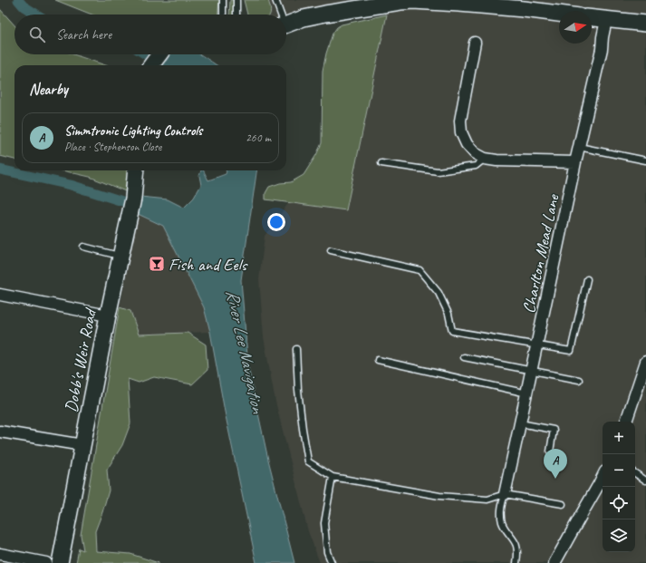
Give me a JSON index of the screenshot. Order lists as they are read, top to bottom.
{
  "streets": {
    "street": ["Charlton Mead Lane", "Dobb's Weir Road"]
  },
  "water": ["River Lee Navigation"],
  "places": {
    "bar": ["Fish and Eels"]
  },
  "north": "right",
  "page": {
    "search": "Search here",
    "heading": "Nearby",
    "list": [
      {
        "mark": "A",
        "name": "Simmtronic Lighting Controls",
        "note": "Place · Stephenson Close",
        "value": "260 m"
      }
    ],
    "map_buttons": ["+", "−"],
    "pins": "A"
  }
}
